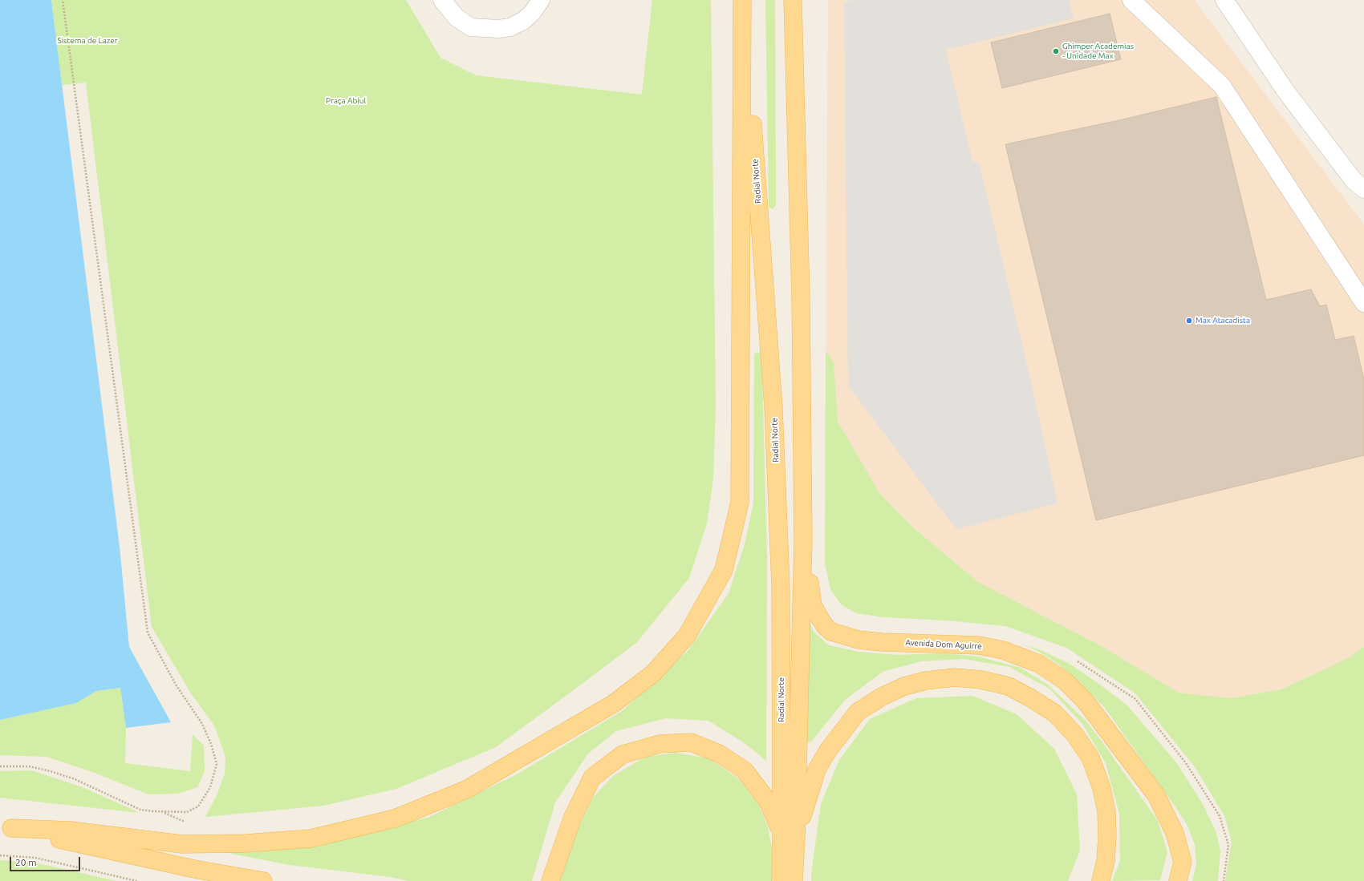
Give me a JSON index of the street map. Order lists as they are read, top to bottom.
{
  "streets": {
    "main road": ["Radial Norte", "Avenida Dom Aguirre"]
  },
  "crossings": [
    ["Radial Norte", "Avenida Dom Aguirre"]
  ],
  "parks": ["Sistema de Lazer", "Praça Abiul"],
  "places": ["Ghimper Academias - Unidade Max", "Max Atacadista"],
  "scale_bar": "20 m"
}
